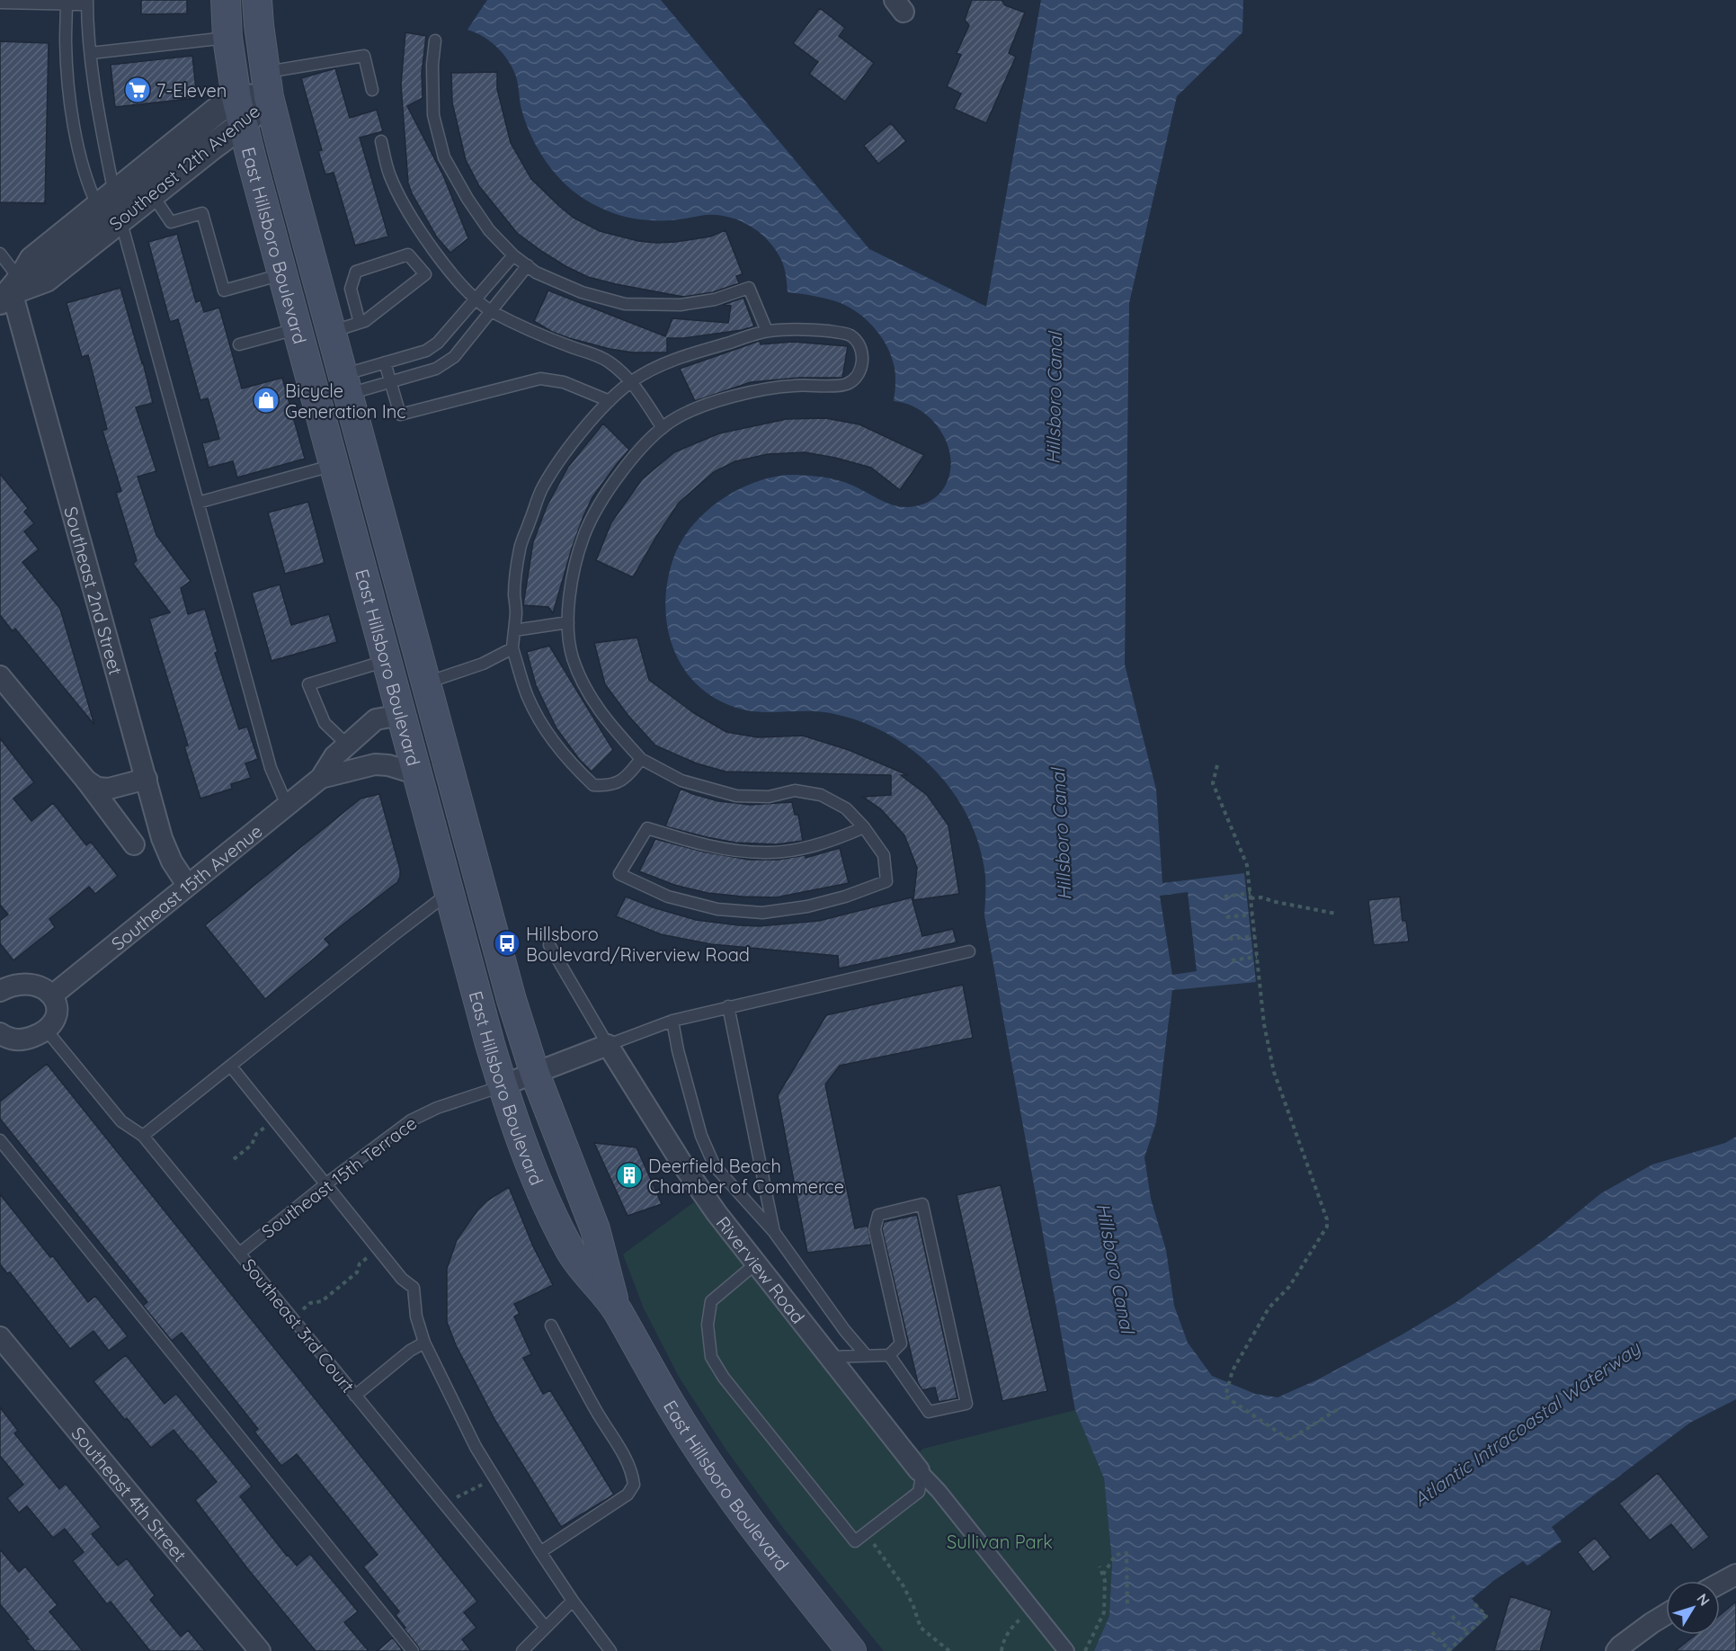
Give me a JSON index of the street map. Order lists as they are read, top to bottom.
{
  "streets": {
    "main road": ["East Hillsboro Boulevard"],
    "street": [
      "Southeast 12th Avenue",
      "Southeast 2nd Street",
      "Southeast 15th Avenue",
      "Riverview Road",
      "Southeast 4th Street"
    ],
    "lane": ["Southeast 15th Terrace", "Southeast 3rd Court"]
  },
  "crossings": [
    ["Southeast 12th Avenue", "East Hillsboro Boulevard"],
    ["Southeast 12th Avenue", "Southeast 2nd Street"],
    ["East Hillsboro Boulevard", "Southeast 15th Avenue"],
    ["East Hillsboro Boulevard", "Southeast 15th Terrace"],
    ["Southeast 2nd Street", "Southeast 15th Avenue"],
    ["Southeast 15th Terrace", "Southeast 3rd Court"]
  ],
  "water": ["Hillsboro Canal", "Atlantic Intracoastal Waterway"],
  "parks": ["Sullivan Park"],
  "places": {
    "supermarket": ["7-Eleven"],
    "shop": ["Bicycle Generation Inc"],
    "bus stop": ["Hillsboro Boulevard/Riverview Road"],
    "building": ["Deerfield Beach Chamber of Commerce"]
  },
  "north": "top right"
}
